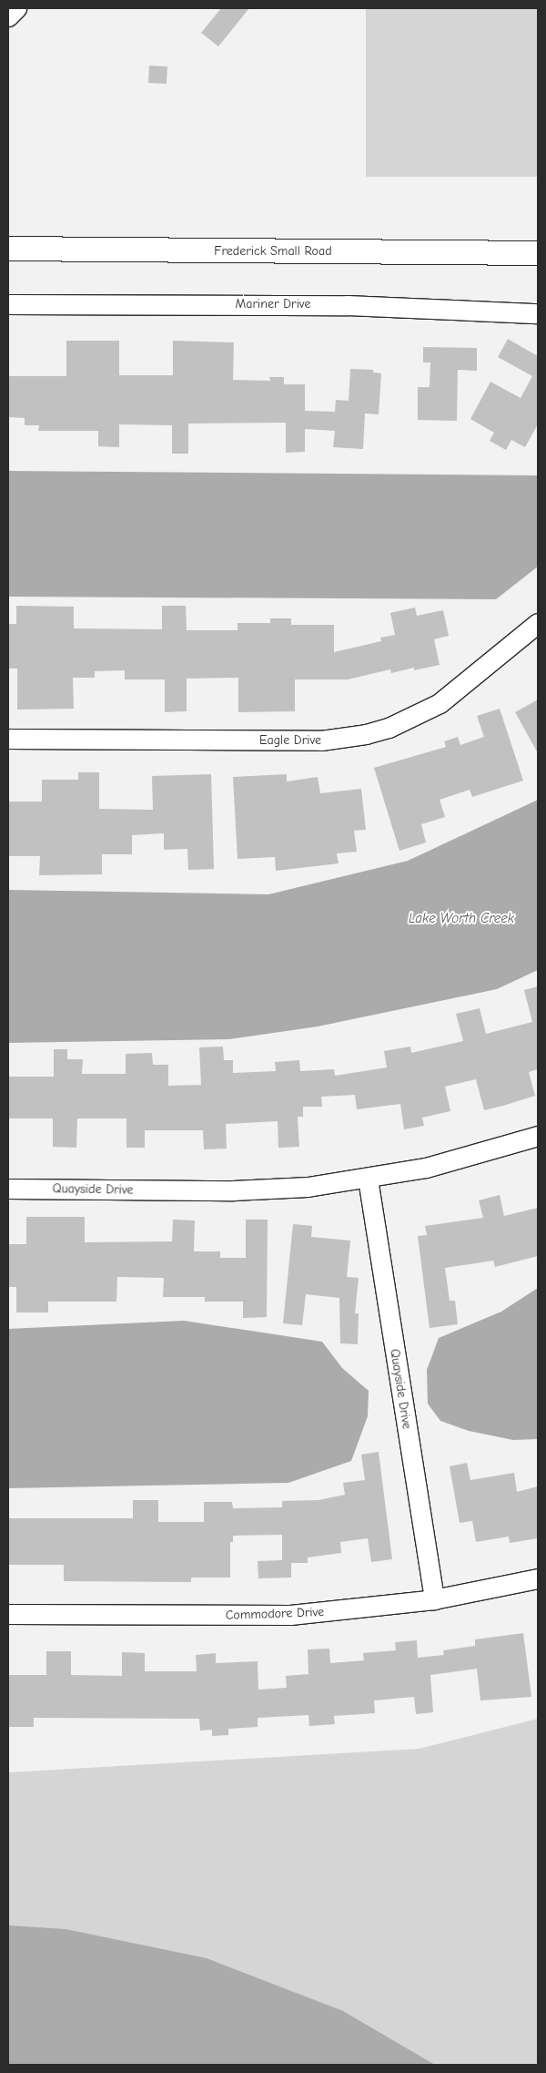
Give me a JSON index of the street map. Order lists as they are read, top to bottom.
{
  "streets": {
    "street": [
      "Frederick Small Road",
      "Mariner Drive",
      "Eagle Drive",
      "Quayside Drive",
      "Commodore Drive"
    ]
  },
  "crossings": [
    ["Quayside Drive", "Commodore Drive"]
  ],
  "water": ["Lake Worth Creek"]
}
